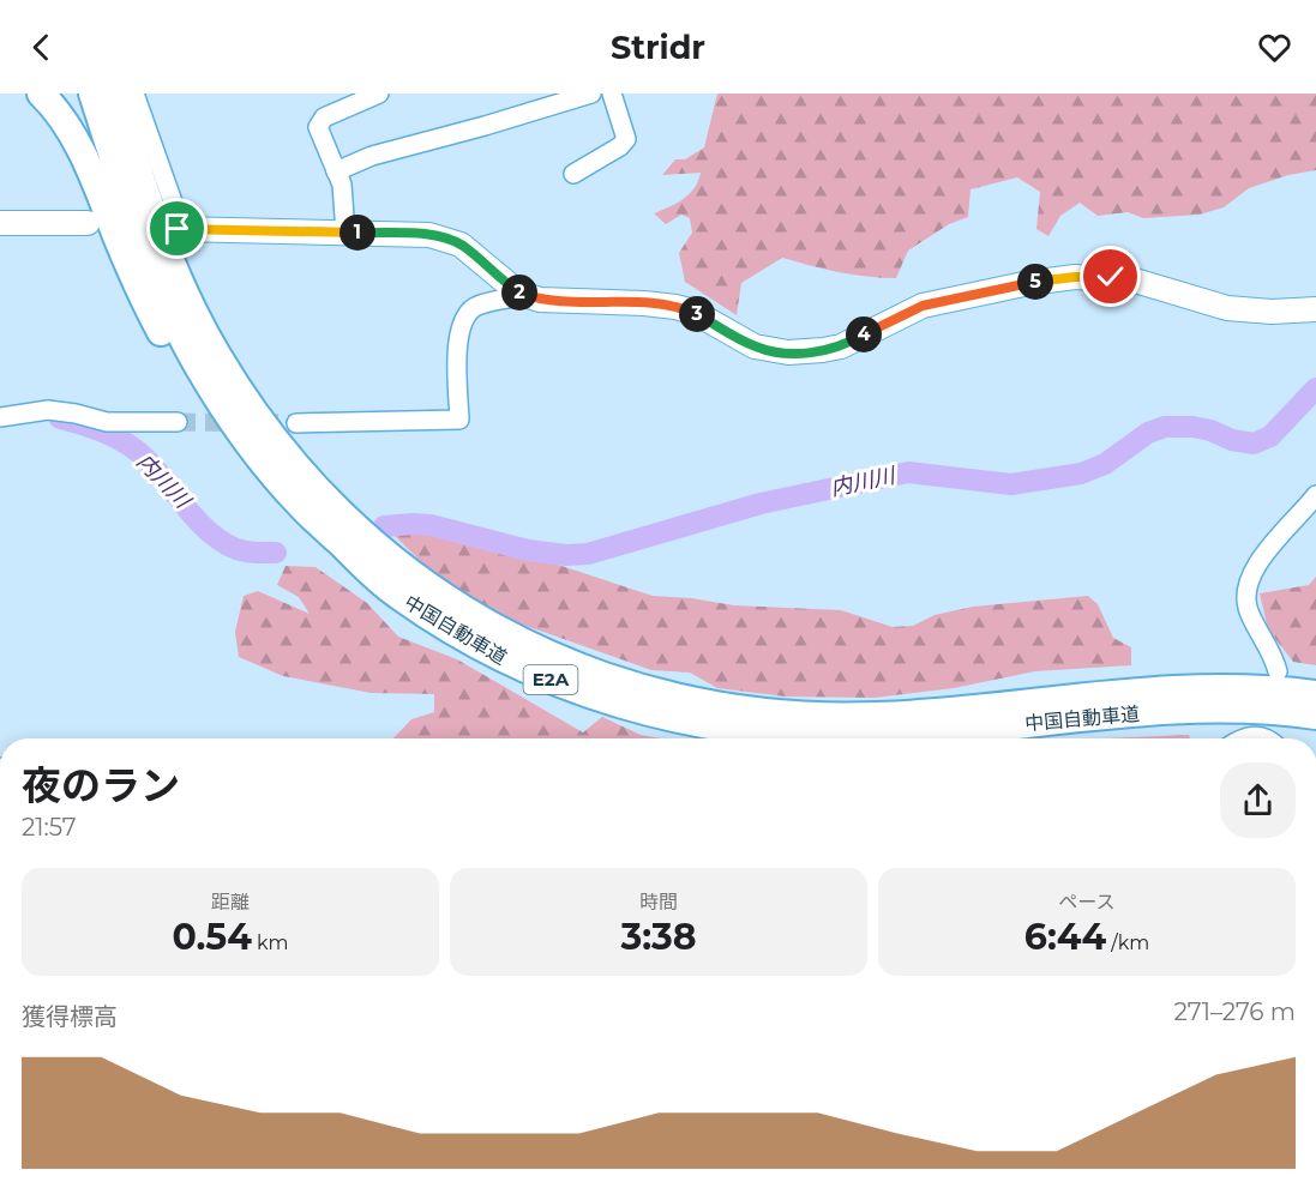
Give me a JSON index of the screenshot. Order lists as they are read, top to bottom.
{
  "streets": {
    "highway": ["中国自動車道", "E2A"]
  },
  "water": ["内川川"],
  "page": {
    "header": "Stridr",
    "pins": [
      "1",
      "5",
      "2",
      "3",
      "4"
    ],
    "heading": ["夜のラン", "21:57"],
    "stats": [
      ["距離", "0.54 km"],
      ["時間", "3:38"],
      ["ペース", "6:44 /km"]
    ],
    "chart": ["獲得標高", "271–276 m"]
  }
}
